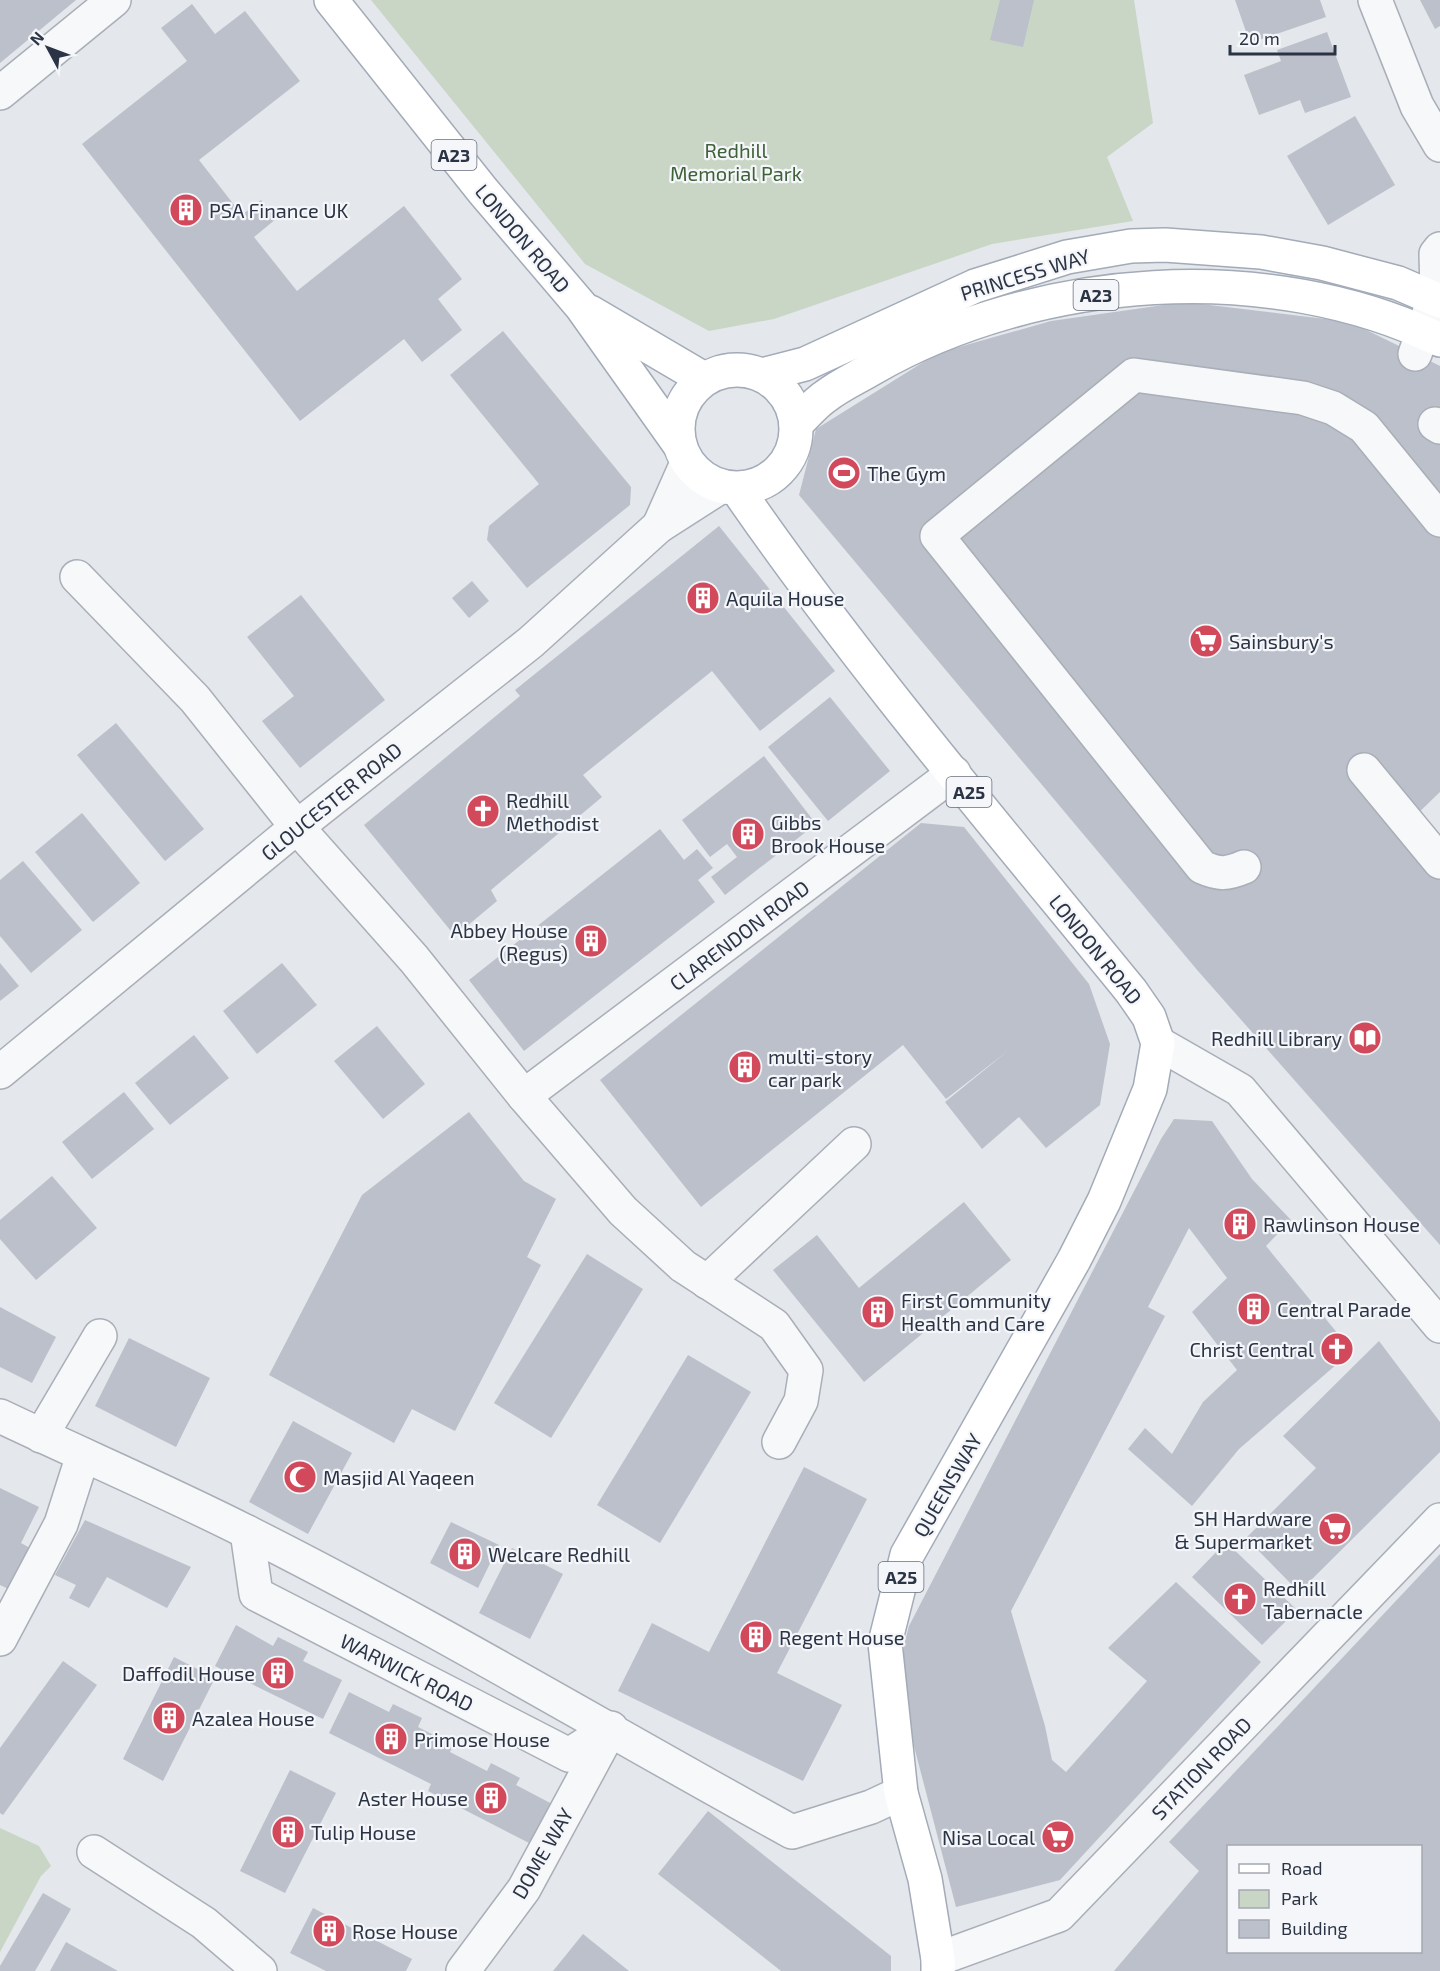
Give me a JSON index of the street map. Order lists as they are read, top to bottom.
{
  "streets": {
    "main road": [
      "A23",
      "LONDON ROAD",
      "PRINCESS WAY",
      "A25",
      "QUEENSWAY"
    ],
    "street": [
      "GLOUCESTER ROAD",
      "CLARENDON ROAD",
      "WARWICK ROAD",
      "STATION ROAD",
      "DOME WAY"
    ]
  },
  "crossings": [
    ["LONDON ROAD", "PRINCESS WAY"],
    ["LONDON ROAD", "GLOUCESTER ROAD"],
    ["LONDON ROAD", "CLARENDON ROAD"],
    ["LONDON ROAD", "QUEENSWAY"],
    ["PRINCESS WAY", "GLOUCESTER ROAD"],
    ["QUEENSWAY", "STATION ROAD"],
    ["WARWICK ROAD", "DOME WAY"]
  ],
  "parks": ["Redhill Memorial Park"],
  "places": {
    "building": [
      "PSA Finance UK",
      "Aquila House",
      "Gibbs Brook House",
      "Abbey House (Regus)",
      "multi-story car park",
      "Rawlinson House",
      "Central Parade",
      "First Community Health and Care",
      "Welcare Redhill",
      "Regent House",
      "Daffodil House",
      "Azalea House",
      "Primose House",
      "Aster House",
      "Tulip House",
      "Rose House"
    ],
    "sports": ["The Gym"],
    "supermarket": ["Sainsbury's", "SH Hardware & Supermarket", "Nisa Local"],
    "church": ["Redhill Methodist", "Christ Central", "Redhill Tabernacle"],
    "library": ["Redhill Library"],
    "mosque": ["Masjid Al Yaqeen"]
  },
  "legend": ["Road", "Park", "Building"],
  "scale_bar": "20 m",
  "north": "top left"
}
